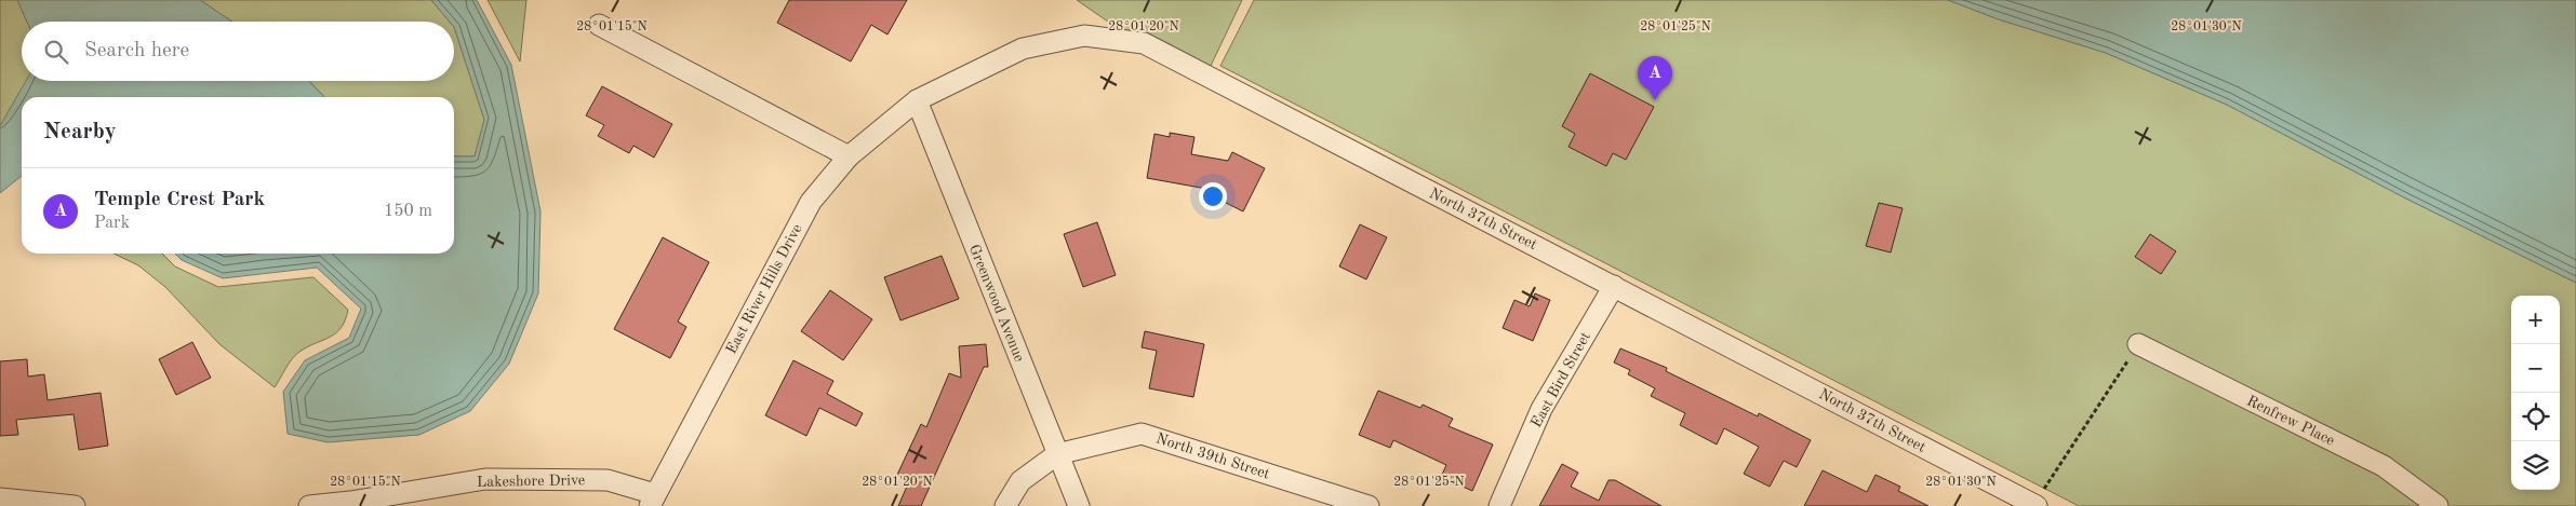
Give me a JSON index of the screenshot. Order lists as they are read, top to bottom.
{
  "streets": {
    "street": [
      "North 37th Street",
      "East River Hills Drive",
      "Greenwood Avenue",
      "East Bird Street",
      "Renfrew Place",
      "North 39th Street",
      "Lakeshore Drive"
    ]
  },
  "crossings": [
    ["North 37th Street", "East River Hills Drive"],
    ["North 37th Street", "Greenwood Avenue"],
    ["North 37th Street", "East Bird Street"],
    ["East River Hills Drive", "Greenwood Avenue"],
    ["East River Hills Drive", "Lakeshore Drive"],
    ["Greenwood Avenue", "North 39th Street"]
  ],
  "page": {
    "search": "Search here",
    "pins": "A",
    "heading": "Nearby",
    "list": [
      {
        "mark": "A",
        "name": "Temple Crest Park",
        "note": "Park",
        "value": "150 m"
      }
    ],
    "map_buttons": ["+", "−"]
  },
  "coordinates": [
    "28°01'15\"N",
    "28°01'20\"N",
    "28°01'25\"N",
    "28°01'30\"N"
  ]
}
